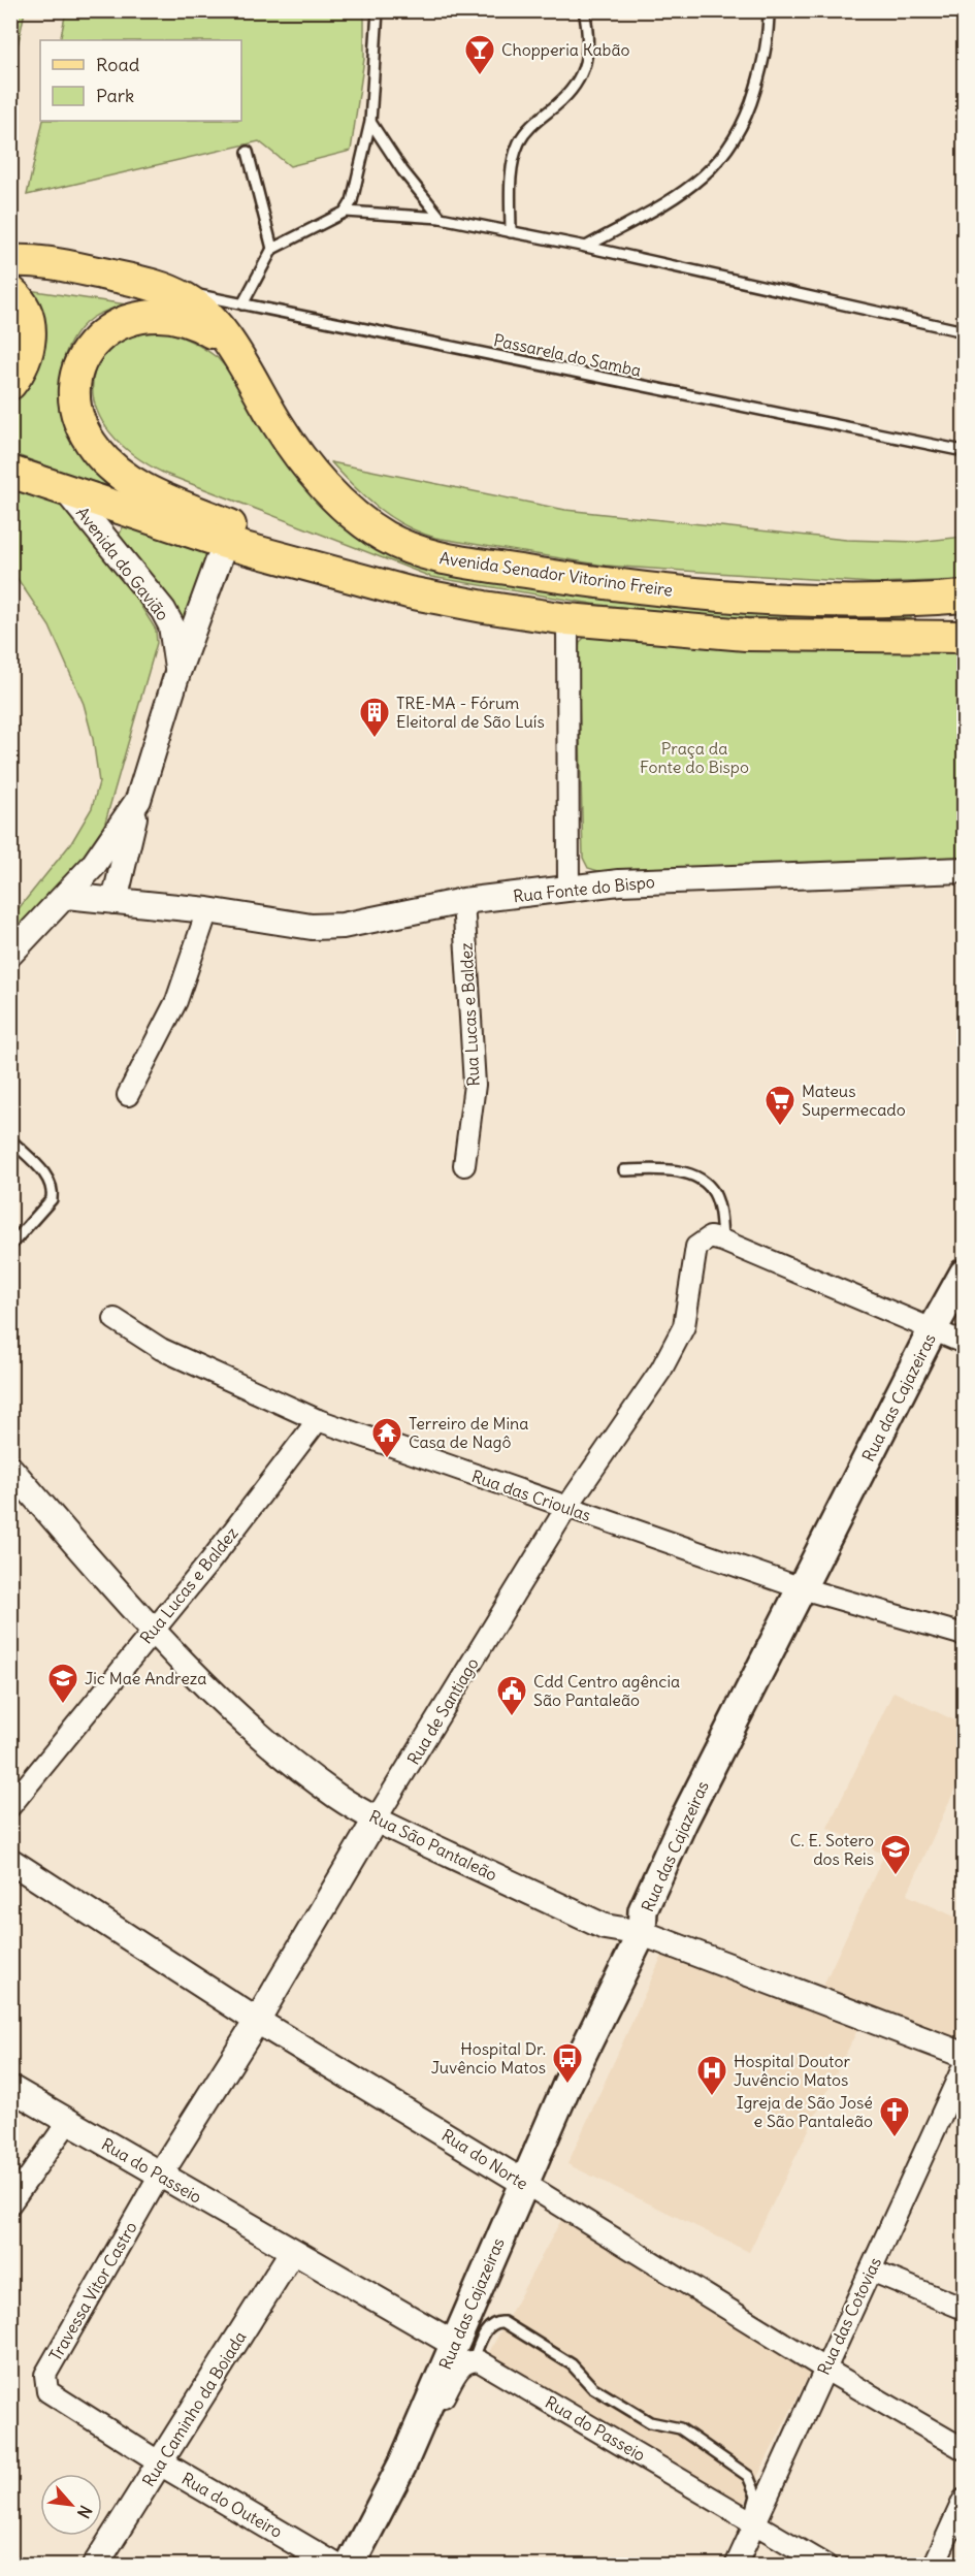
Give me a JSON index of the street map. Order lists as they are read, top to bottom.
{
  "streets": {
    "main road": ["Avenida Senador Vitorino Freire", "Rua das Cajazeiras"],
    "street": [
      "Avenida do Gavião",
      "Rua Fonte do Bispo",
      "Rua Lucas e Baldez",
      "Rua das Crioulas",
      "Rua de Santiago",
      "Rua São Pantaleão",
      "Rua do Norte",
      "Rua do Passeio",
      "Travessa Vitor Castro",
      "Rua das Cotovias",
      "Rua Caminho da Boiada",
      "Rua do Outeiro"
    ],
    "lane": ["Passarela do Samba"]
  },
  "crossings": [
    ["Passarela do Samba", "Avenida Senador Vitorino Freire"],
    ["Avenida do Gavião", "Rua Fonte do Bispo"],
    ["Rua Fonte do Bispo", "Rua Lucas e Baldez"],
    ["Rua Lucas e Baldez", "Rua das Crioulas"],
    ["Rua Lucas e Baldez", "Rua São Pantaleão"],
    ["Rua das Cajazeiras", "Rua das Crioulas"],
    ["Rua das Cajazeiras", "Rua São Pantaleão"],
    ["Rua das Cajazeiras", "Rua do Norte"],
    ["Rua das Cajazeiras", "Rua do Passeio"],
    ["Rua das Crioulas", "Rua de Santiago"],
    ["Rua de Santiago", "Rua São Pantaleão"],
    ["Rua de Santiago", "Rua do Norte"],
    ["Rua de Santiago", "Rua do Passeio"],
    ["Rua de Santiago", "Travessa Vitor Castro"],
    ["Rua do Norte", "Rua das Cotovias"],
    ["Rua do Passeio", "Travessa Vitor Castro"],
    ["Rua do Passeio", "Rua das Cotovias"],
    ["Rua do Passeio", "Rua Caminho da Boiada"],
    ["Travessa Vitor Castro", "Rua Caminho da Boiada"],
    ["Travessa Vitor Castro", "Rua do Outeiro"],
    ["Rua Caminho da Boiada", "Rua do Outeiro"]
  ],
  "parks": ["Praça da Fonte do Bispo"],
  "places": {
    "bar": ["Chopperia Kabão"],
    "building": ["TRE-MA - Fórum Eleitoral de São Luís"],
    "supermarket": ["Mateus Supermecado"],
    "temple": ["Terreiro de Mina Casa de Nagô"],
    "school or university": ["Jic Mae Andreza", "C. E. Sotero dos Reis"],
    "public building": ["Cdd Centro agência São Pantaleão"],
    "bus stop": ["Hospital Dr. Juvêncio Matos"],
    "hospital": ["Hospital Doutor Juvêncio Matos"],
    "church": ["Igreja de São José e São Pantaleão"]
  },
  "legend": ["Road", "Park"],
  "north": "bottom right"
}
